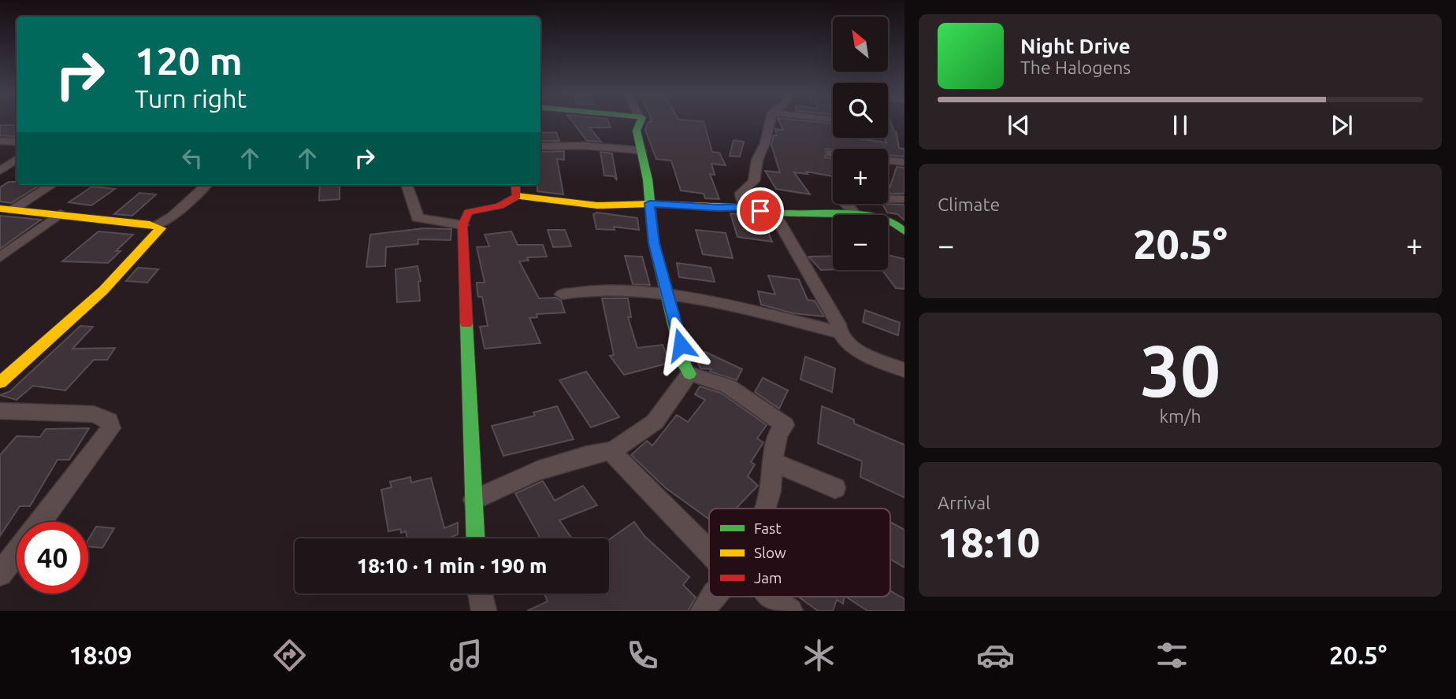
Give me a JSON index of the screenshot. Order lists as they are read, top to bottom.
{
  "legend": ["Fast", "Slow", "Jam"],
  "north": "top left",
  "page": {
    "map_buttons": ["+", "−"],
    "turn": ["120 m", "Turn right"],
    "song": ["Night Drive", "The Halogens"],
    "tile": [
      "Climate",
      ["30", "km/h"],
      ["Arrival", "18:10"]
    ],
    "heat": ["−", "20.5°", "+"],
    "limit": "40",
    "trip": "18:10 · 1 min · 190 m",
    "tabs": ["18:09", "20.5°"]
  }
}
